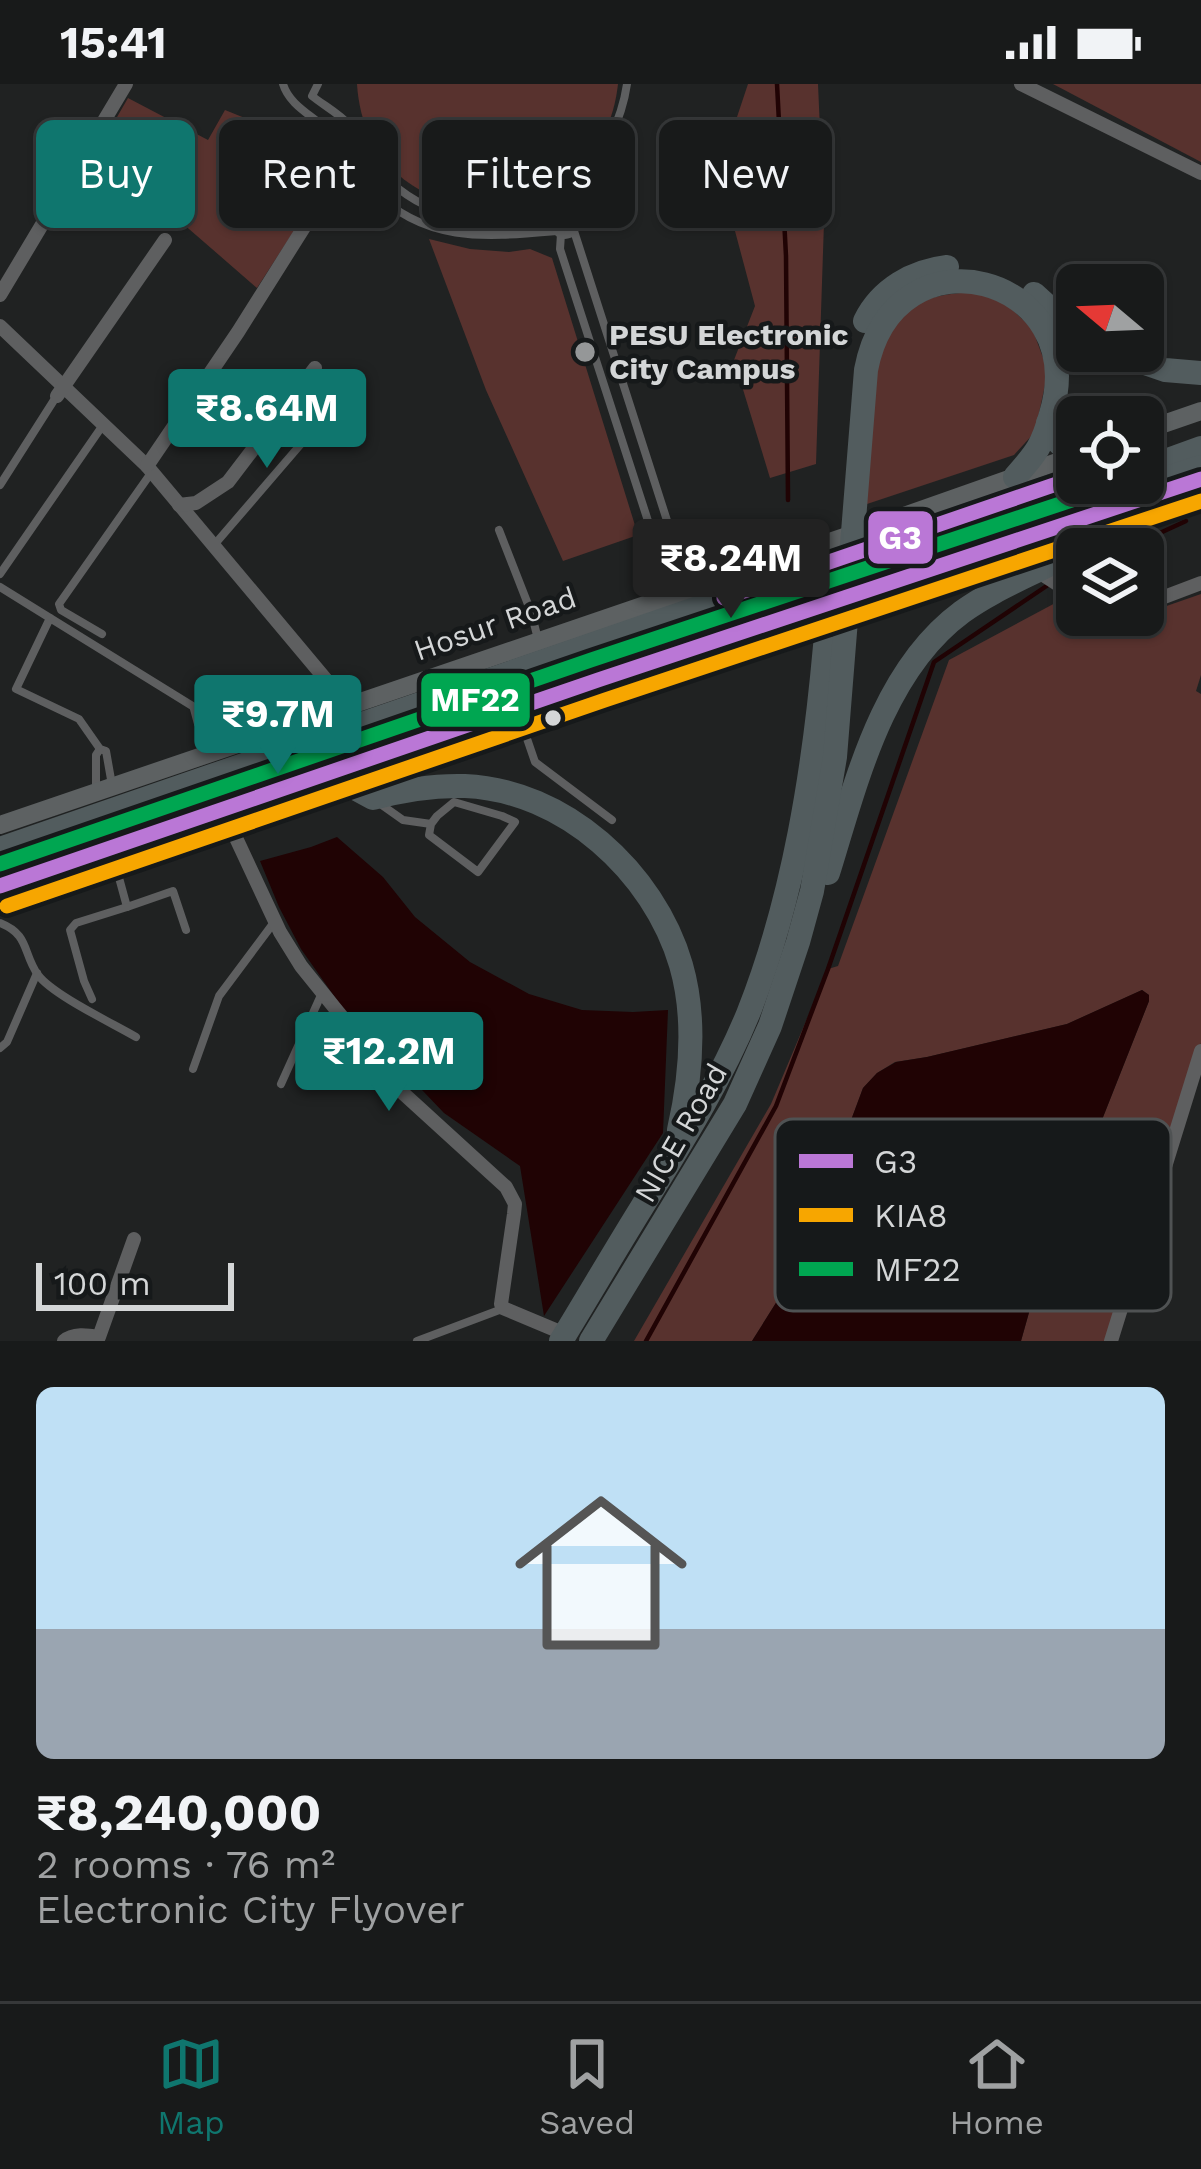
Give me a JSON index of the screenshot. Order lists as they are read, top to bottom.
{
  "streets": {
    "highway": ["Hosur Road", "NICE Road"]
  },
  "places": ["PESU Electronic City Campus"],
  "lines": ["transit line G3", "transit line KIA8", "transit line MF22"],
  "legend": ["G3", "KIA8", "MF22"],
  "scale_bar": "100 m",
  "north": "left",
  "page": {
    "status": "15:41",
    "chip": [
      "Buy",
      "Rent",
      "Filters",
      "New"
    ],
    "price": [
      "₹8.64M",
      "₹8.24M",
      "₹9.7M",
      "₹12.2M"
    ],
    "scale": "100 m",
    "list": [
      {
        "name": "₹8,240,000",
        "note": "2 rooms · 76 m² · Electronic City Flyover"
      }
    ],
    "tabs": ["Map", "Saved", "Home"]
  }
}
